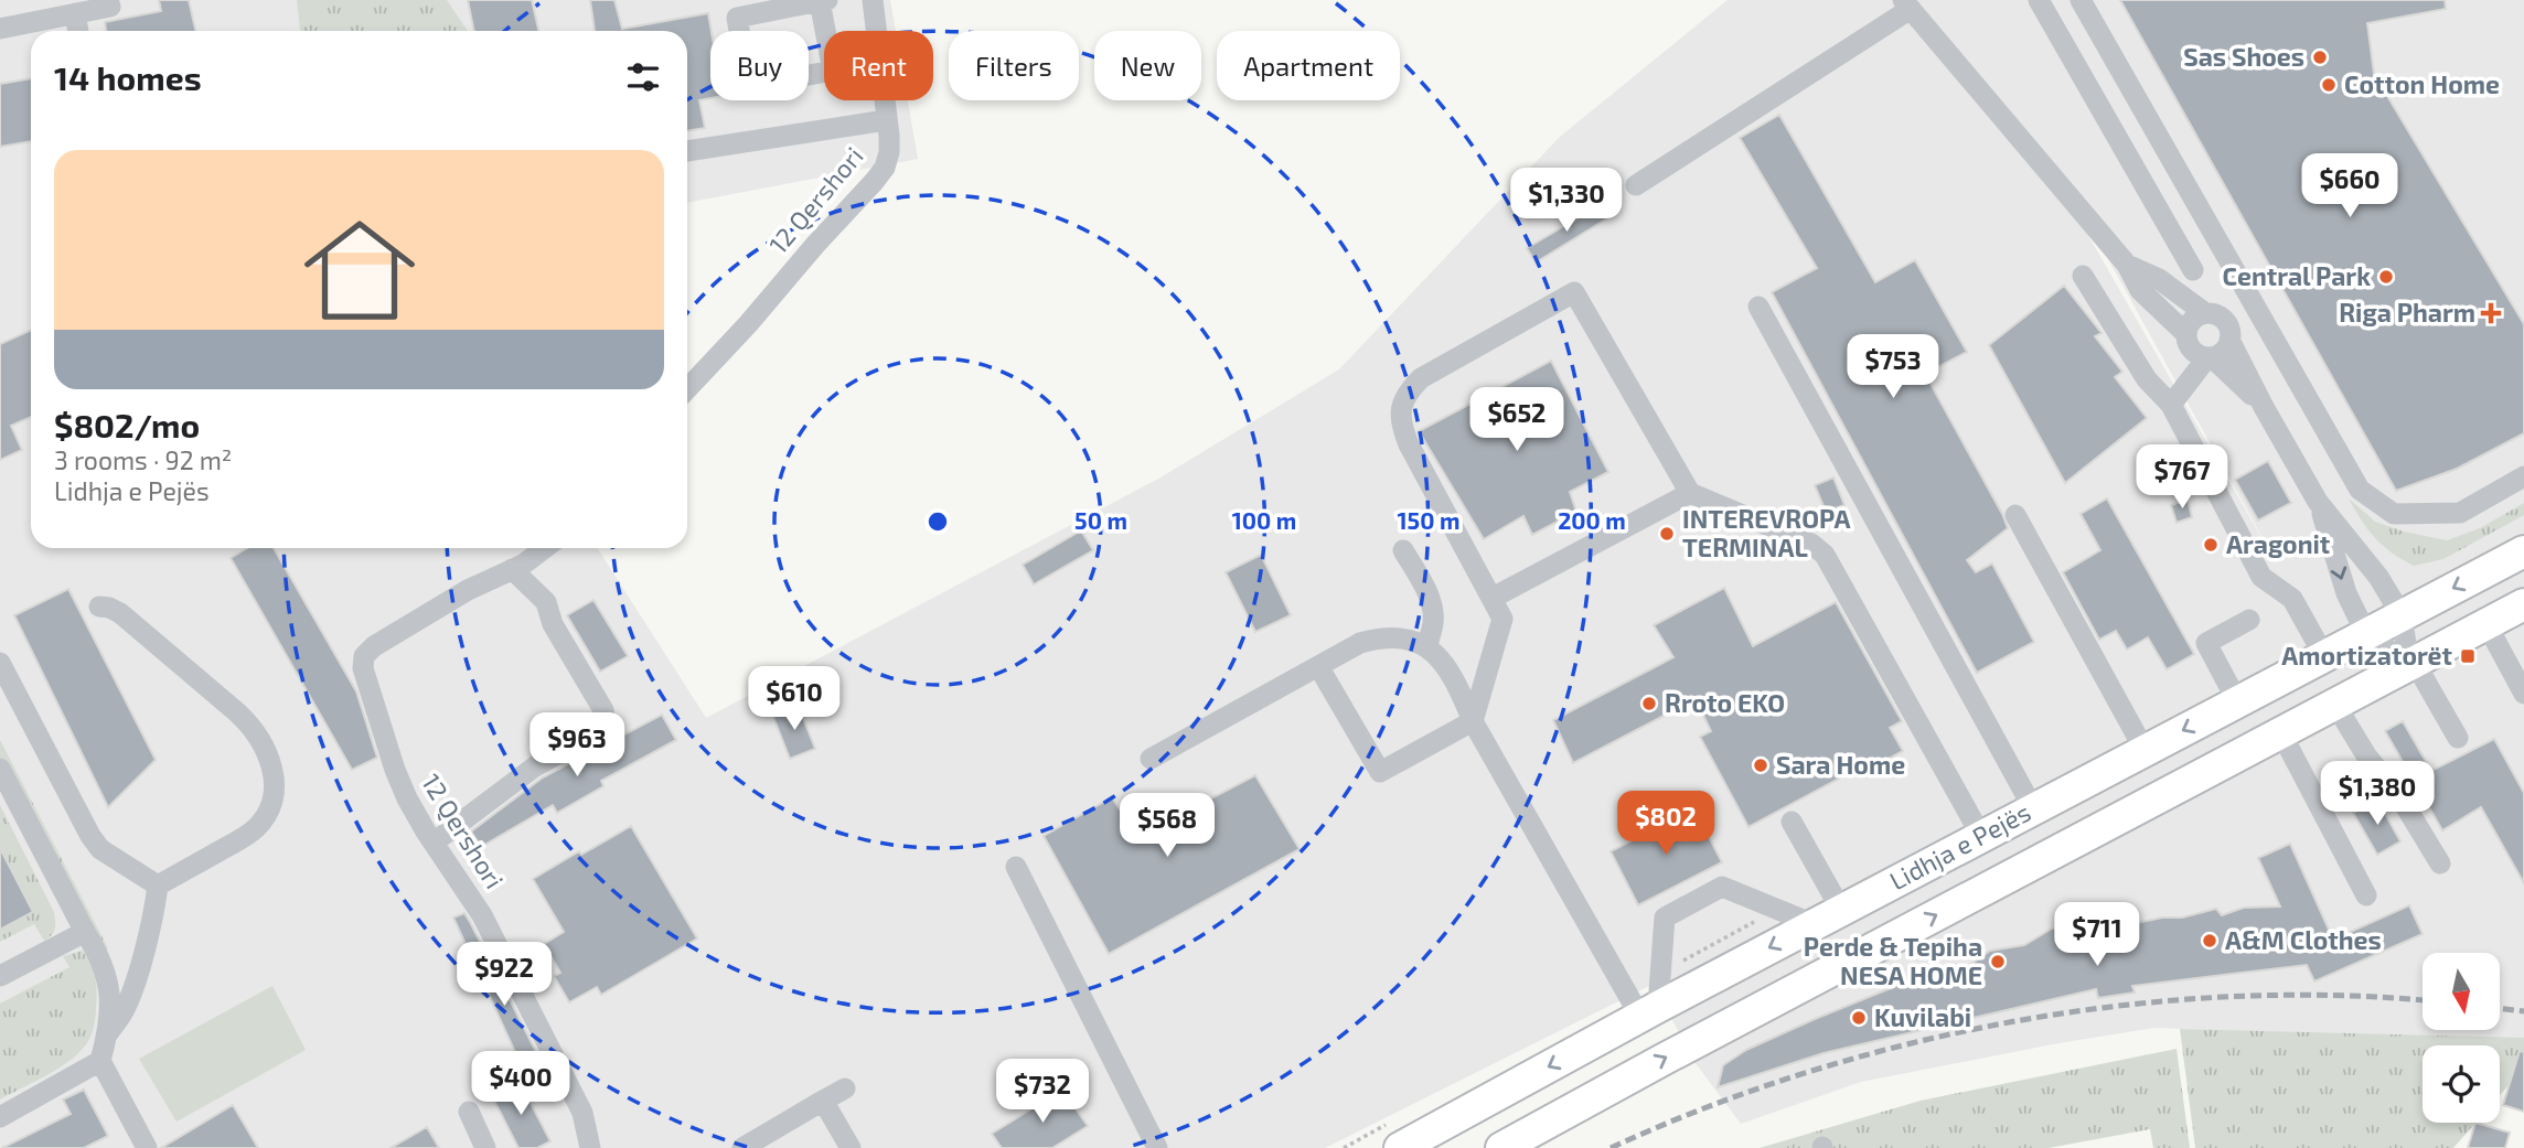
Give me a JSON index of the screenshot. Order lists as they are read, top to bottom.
{
  "streets": {
    "highway": ["Lidhja e Pejës"],
    "street": ["12 Qershori"]
  },
  "places": {
    "other": [
      "Sas Shoes",
      "Cotton Home",
      "Central Park",
      "INTEREVROPA TERMINAL",
      "Aragonit",
      "Rroto EKO",
      "Sara Home",
      "A&M Clothes",
      "Perde & Tepiha NESA HOME",
      "Kuvilabi"
    ],
    "health": ["Riga Pharm"],
    "transit": ["Amortizatorët"]
  },
  "north": "bottom",
  "page": {
    "chip": [
      "Buy",
      "Rent",
      "Filters",
      "New",
      "Apartment"
    ],
    "heading": "14 homes",
    "list": [
      {
        "name": "$802/mo",
        "note": "3 rooms · 92 m² · Lidhja e Pejës"
      }
    ],
    "price": [
      "$660",
      "$1,330",
      "$753",
      "$652",
      "$767",
      "$610",
      "$963",
      "$1,380",
      "$802",
      "$568",
      "$711",
      "$922",
      "$400",
      "$732"
    ]
  },
  "rings": [
    "50 m",
    "100 m",
    "150 m",
    "200 m"
  ]
}
